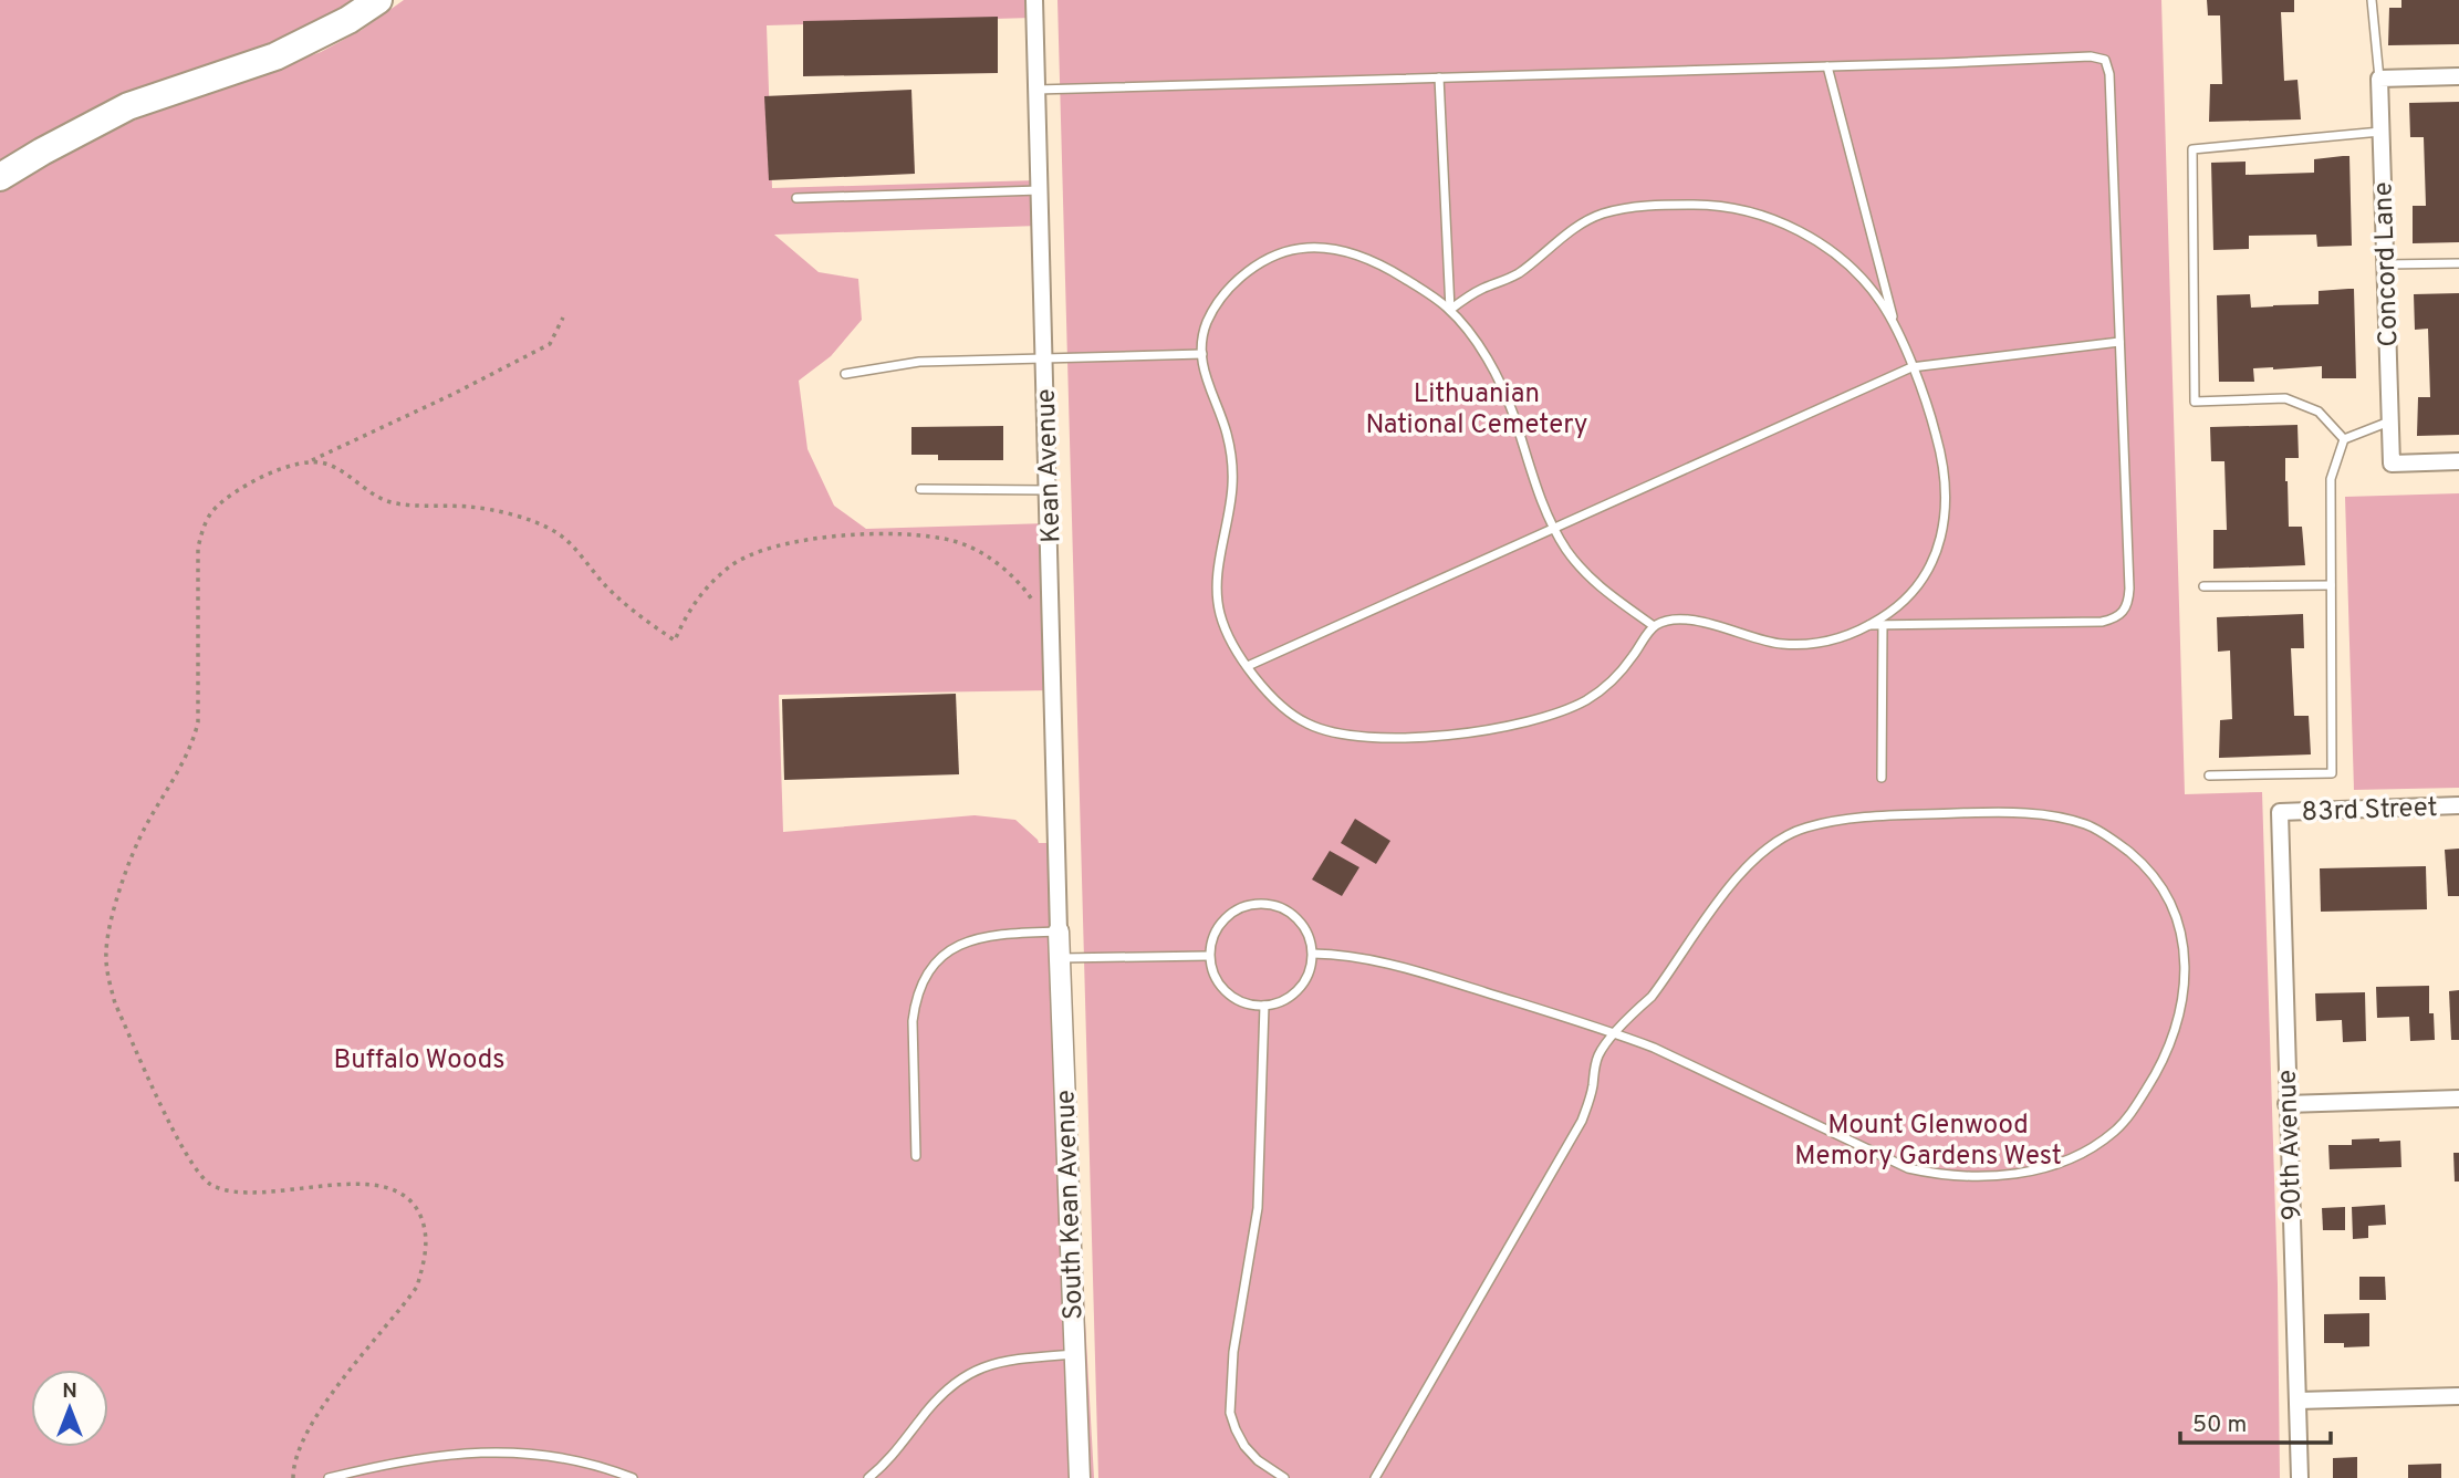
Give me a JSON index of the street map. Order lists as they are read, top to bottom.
{
  "streets": {
    "street": [
      "Concord Lane",
      "Kean Avenue",
      "83rd Street",
      "90th Avenue",
      "South Kean Avenue"
    ]
  },
  "crossings": [
    ["Kean Avenue", "South Kean Avenue"],
    ["83rd Street", "90th Avenue"]
  ],
  "parks": ["Lithuanian National Cemetery", "Buffalo Woods", "Mount Glenwood Memory Gardens West"],
  "scale_bar": "50 m",
  "north": "top"
}
